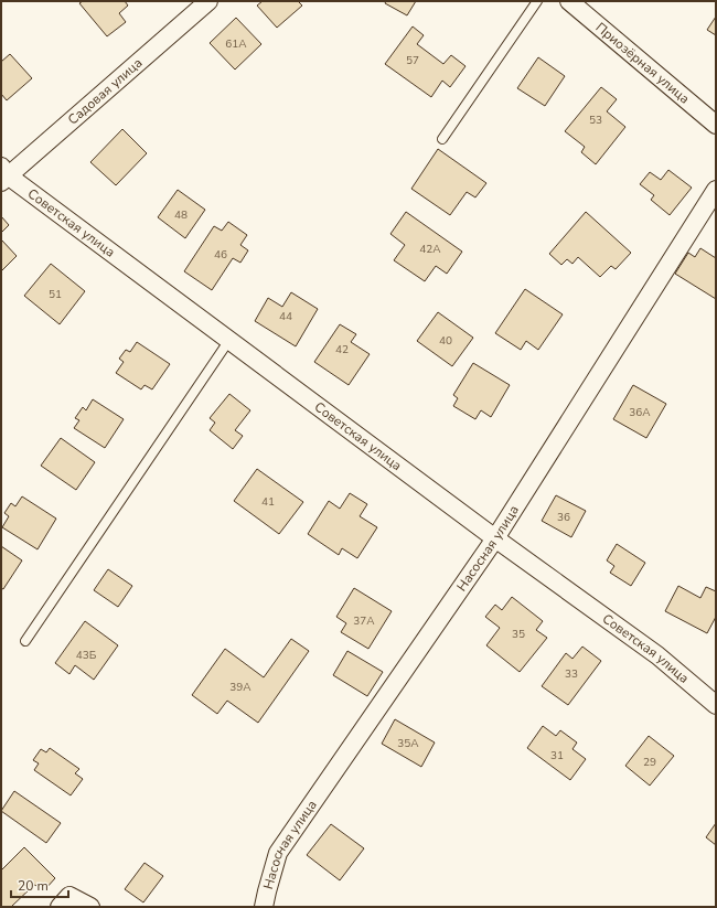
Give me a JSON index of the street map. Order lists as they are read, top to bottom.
{
  "streets": {
    "street": [
      "Приозёрная улица",
      "Садовая улица",
      "Советская улица",
      "Насосная улица"
    ]
  },
  "crossings": [
    ["Садовая улица", "Советская улица"],
    ["Советская улица", "Насосная улица"]
  ],
  "house_numbers": [
    "61А",
    "57",
    "53",
    "48",
    "42А",
    "46",
    "51",
    "44",
    "40",
    "42",
    "36А",
    "41",
    "36",
    "37А",
    "35",
    "43Б",
    "33",
    "39А",
    "35А",
    "31",
    "29"
  ],
  "scale_bar": "20 m"
}
